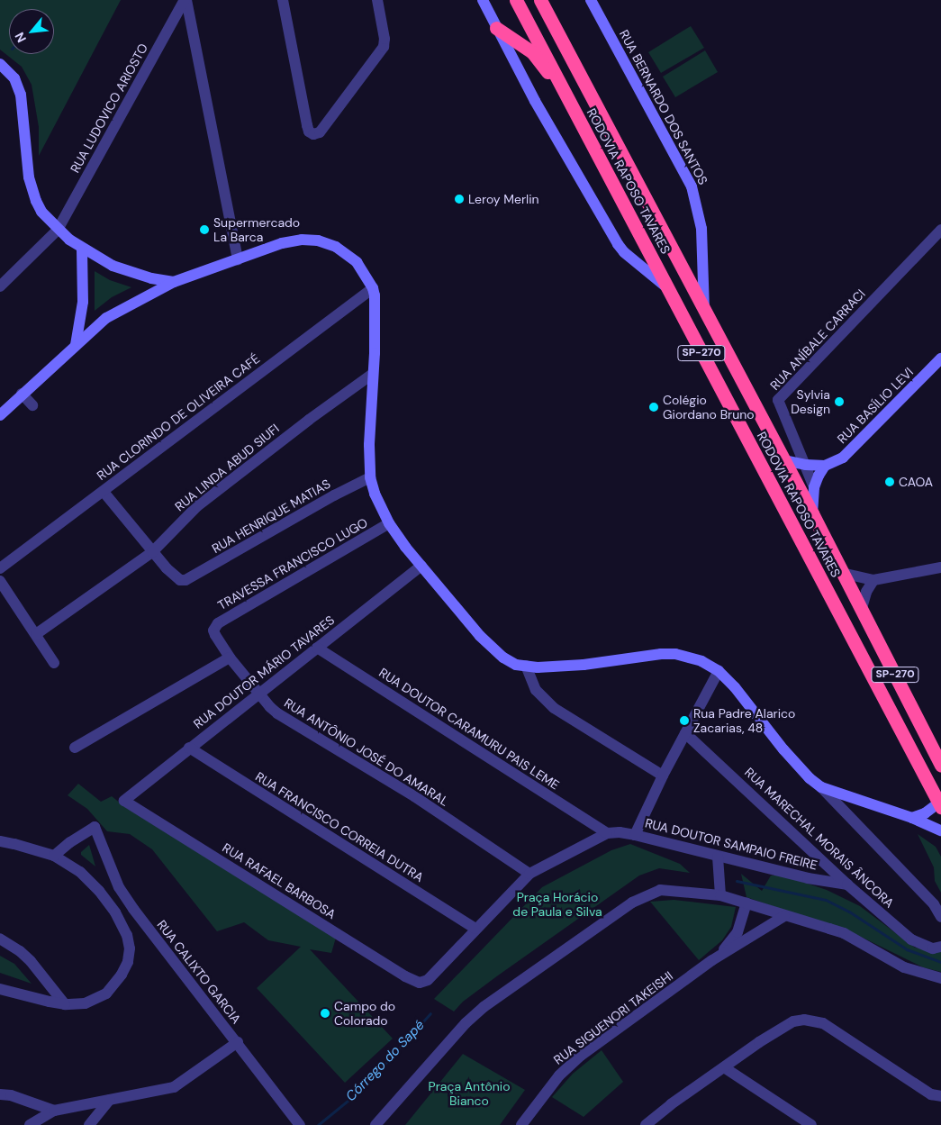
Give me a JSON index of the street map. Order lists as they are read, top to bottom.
{
  "streets": {
    "highway": ["RODOVIA RAPOSO TAVARES", "SP-270"],
    "main road": ["RUA BERNARDO DOS SANTOS", "RUA BASÍLIO LEVI"],
    "street": [
      "RUA LUDOVICO ARIOSTO",
      "RUA ANÍBALE CARRACI",
      "RUA CLORINDO DE OLIVEIRA CAFÉ",
      "RUA LINDA ABUD SIUFI",
      "RUA HENRIQUE MATIAS",
      "TRAVESSA FRANCISCO LUGO",
      "RUA DOUTOR MÁRIO TAVARES",
      "RUA DOUTOR CARAMURU PAIS LEME",
      "RUA ANTÔNIO JOSÉ DO AMARAL",
      "RUA FRANCISCO CORREIA DUTRA",
      "RUA MARECHAL MORAIS ÂNCORA",
      "RUA DOUTOR SAMPAIO FREIRE",
      "RUA RAFAEL BARBOSA",
      "RUA CALIXTO GARCIA",
      "RUA SIGUENORI TAKEISHI"
    ]
  },
  "crossings": [
    ["RUA BERNARDO DOS SANTOS", "RODOVIA RAPOSO TAVARES"],
    ["RODOVIA RAPOSO TAVARES", "RUA BASÍLIO LEVI"],
    ["RUA ANÍBALE CARRACI", "RUA BASÍLIO LEVI"],
    ["RUA LINDA ABUD SIUFI", "RUA HENRIQUE MATIAS"],
    ["TRAVESSA FRANCISCO LUGO", "RUA ANTÔNIO JOSÉ DO AMARAL"],
    ["RUA DOUTOR MÁRIO TAVARES", "RUA DOUTOR CARAMURU PAIS LEME"],
    ["RUA DOUTOR MÁRIO TAVARES", "RUA ANTÔNIO JOSÉ DO AMARAL"],
    ["RUA DOUTOR MÁRIO TAVARES", "RUA FRANCISCO CORREIA DUTRA"],
    ["RUA DOUTOR MÁRIO TAVARES", "RUA RAFAEL BARBOSA"],
    ["RUA DOUTOR CARAMURU PAIS LEME", "RUA DOUTOR SAMPAIO FREIRE"],
    ["RUA FRANCISCO CORREIA DUTRA", "RUA RAFAEL BARBOSA"],
    ["RUA MARECHAL MORAIS ÂNCORA", "RUA DOUTOR SAMPAIO FREIRE"]
  ],
  "water": ["Córrego do Sapé"],
  "parks": ["Praça Horácio de Paula e Silva", "Praça Antônio Bianco"],
  "places": [
    "Leroy Merlin",
    "Supermercado La Barca",
    "Sylvia Design",
    "Colégio Giordano Bruno",
    "CAOA",
    "Rua Padre Alarico Zacarias, 48",
    "Campo do Colorado"
  ],
  "north": "bottom left"
}
